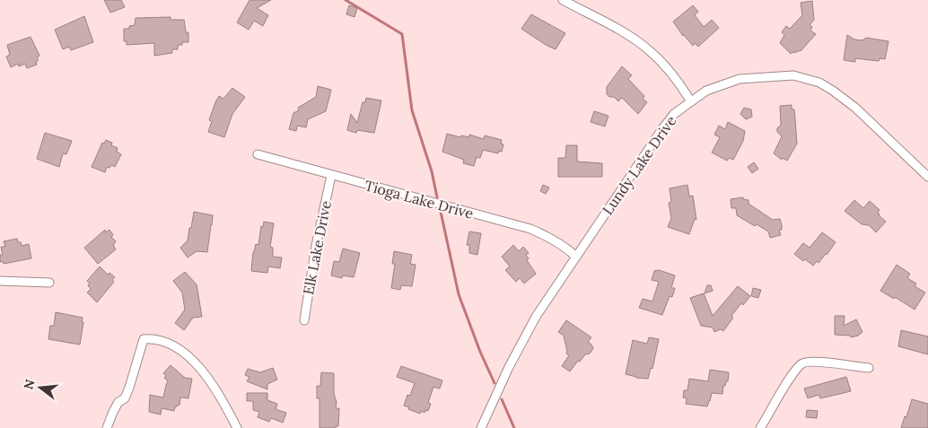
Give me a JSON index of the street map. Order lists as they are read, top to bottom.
{
  "streets": {
    "street": ["Lundy Lake Drive", "Tioga Lake Drive", "Elk Lake Drive"]
  },
  "crossings": [
    ["Lundy Lake Drive", "Tioga Lake Drive"],
    ["Tioga Lake Drive", "Elk Lake Drive"]
  ],
  "north": "left"
}
